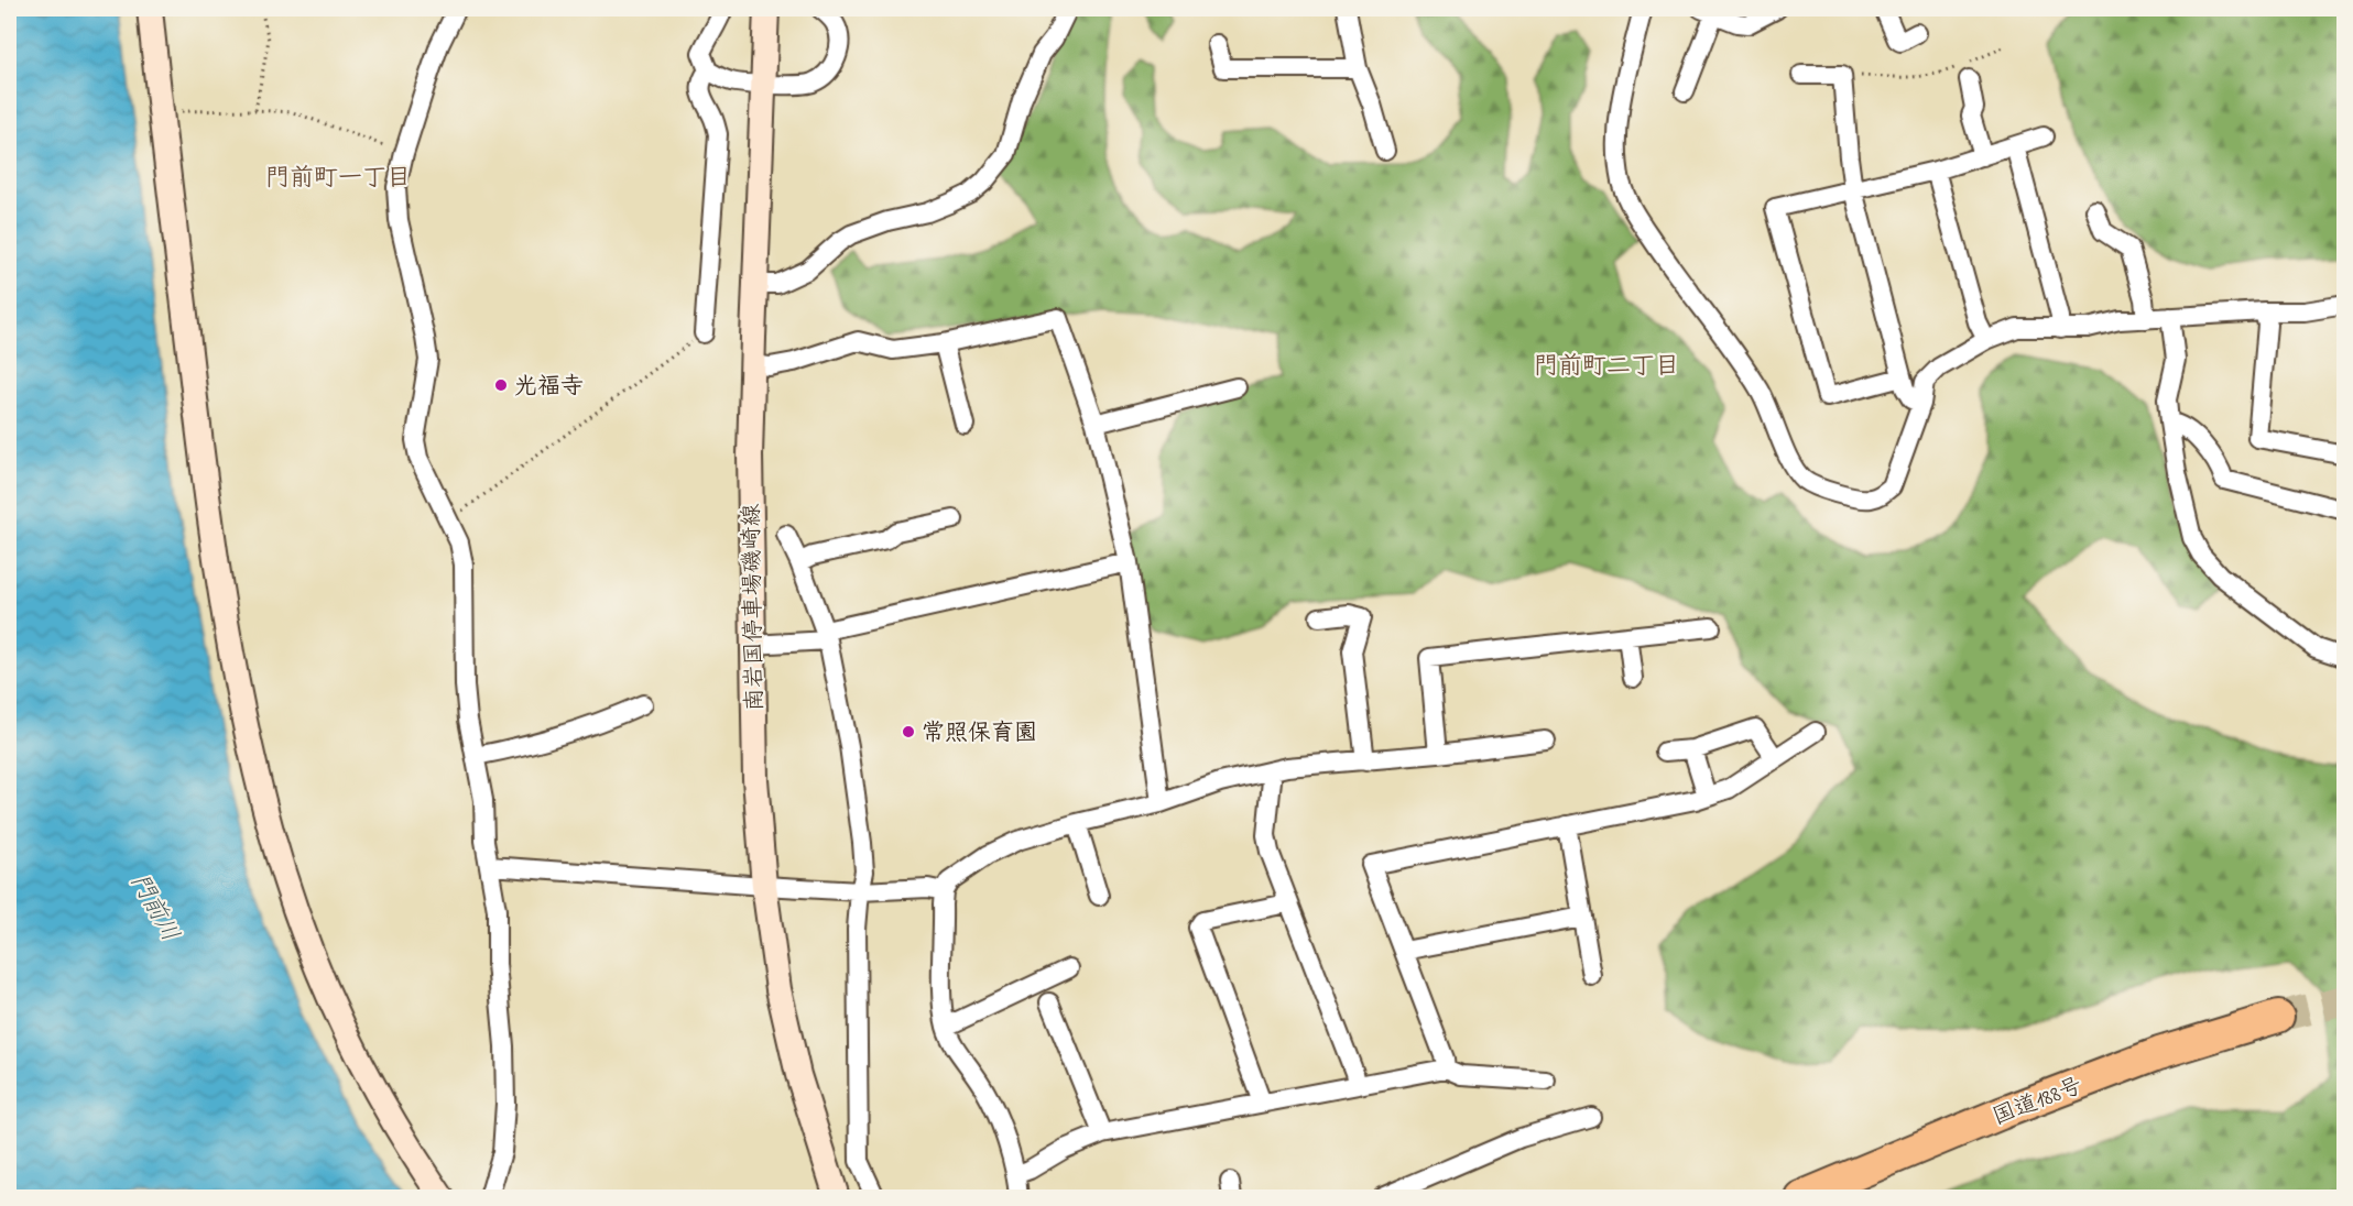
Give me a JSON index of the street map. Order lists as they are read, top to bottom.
{
  "streets": {
    "highway": ["国道188号"],
    "street": ["南岩国停車場磯崎線"]
  },
  "districts": ["門前町一丁目", "門前町二丁目"],
  "water": ["門前川"],
  "places": ["光福寺", "常照保育園"]
}
